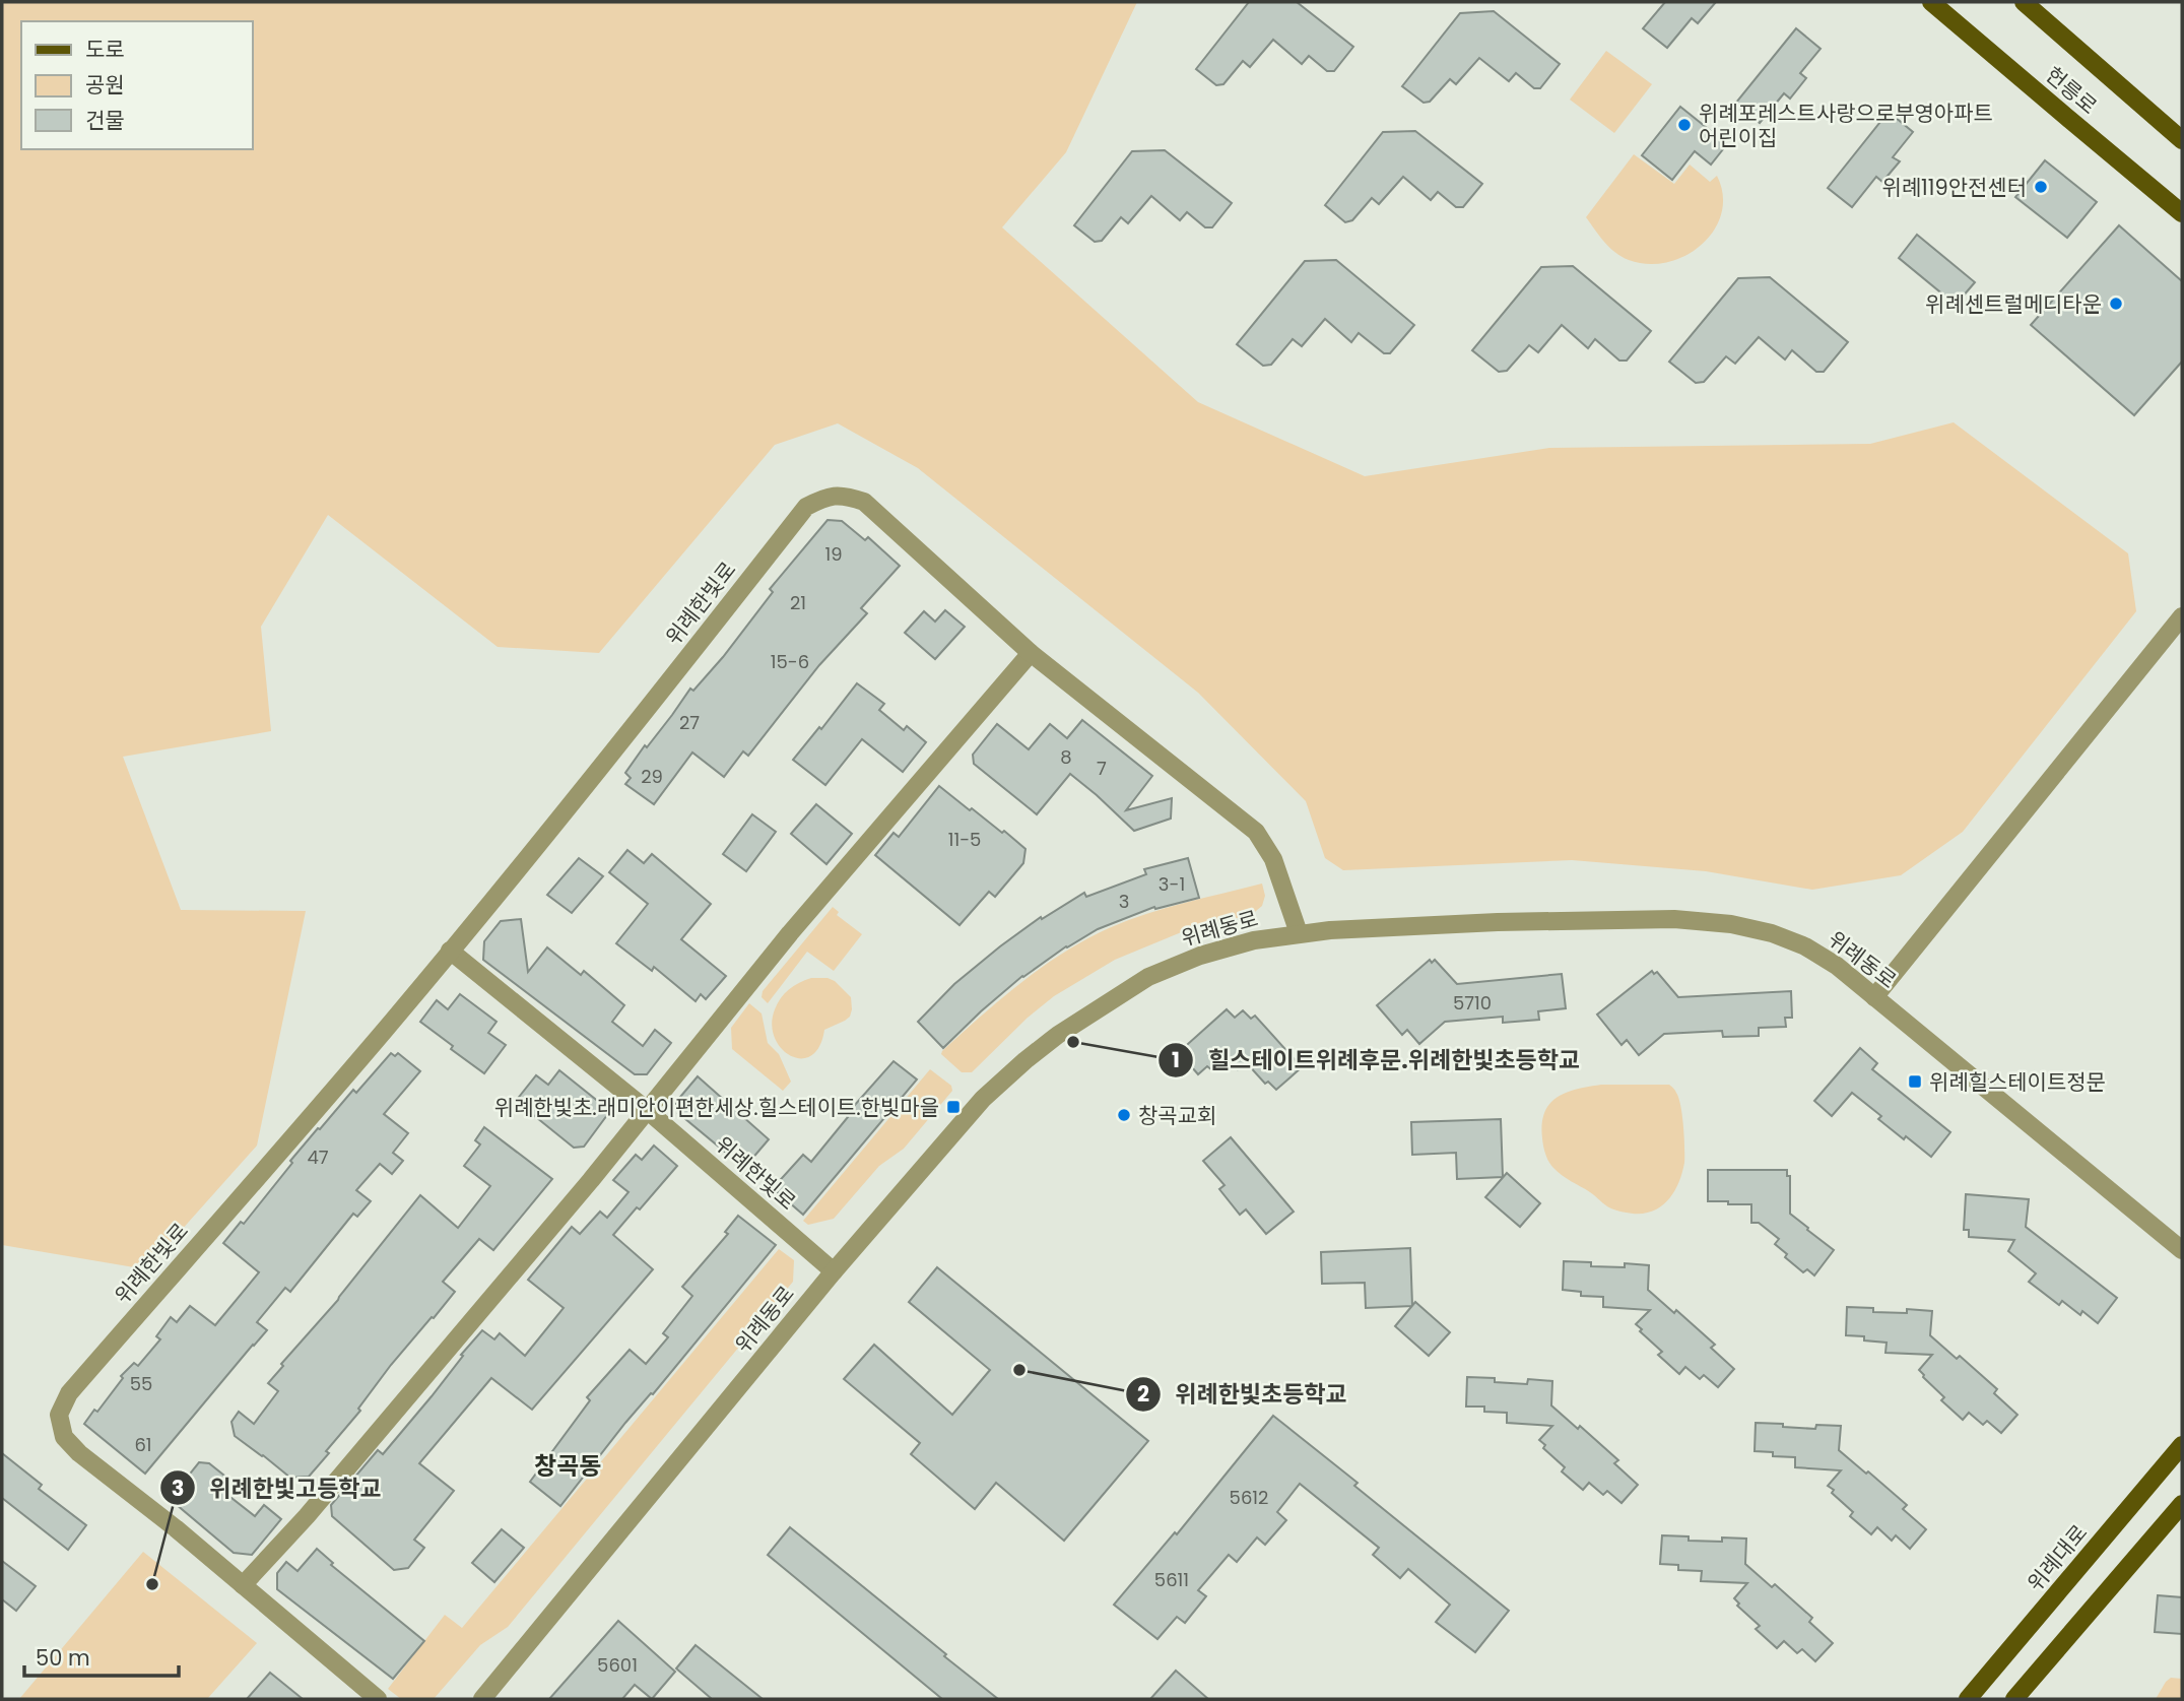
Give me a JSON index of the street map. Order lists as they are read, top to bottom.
{
  "streets": {
    "main road": ["헌릉로", "위례대로"],
    "street": ["위례한빛로", "위례동로"]
  },
  "crossings": [
    ["위례한빛로", "위례동로"]
  ],
  "districts": ["창곡동"],
  "places": {
    "other": [
      "위례포레스트사랑으로부영아파트 어린이집",
      "위례119안전센터",
      "위례센트럴메디타운",
      "힐스테이트위례후문.위례한빛초등학교",
      "창곡교회",
      "위례한빛초등학교",
      "위례한빛고등학교"
    ],
    "transit": ["위례힐스테이트정문", "위례한빛초.래미안이편한세상.힐스테이트.한빛마을"]
  },
  "house_numbers": [
    "19",
    "21",
    "15-6",
    "27",
    "8",
    "7",
    "29",
    "11-5",
    "3-1",
    "3",
    "5710",
    "47",
    "55",
    "61",
    "5612",
    "5611",
    "5601"
  ],
  "legend": ["도로", "공원", "건물"],
  "scale_bar": "50 m"
}
